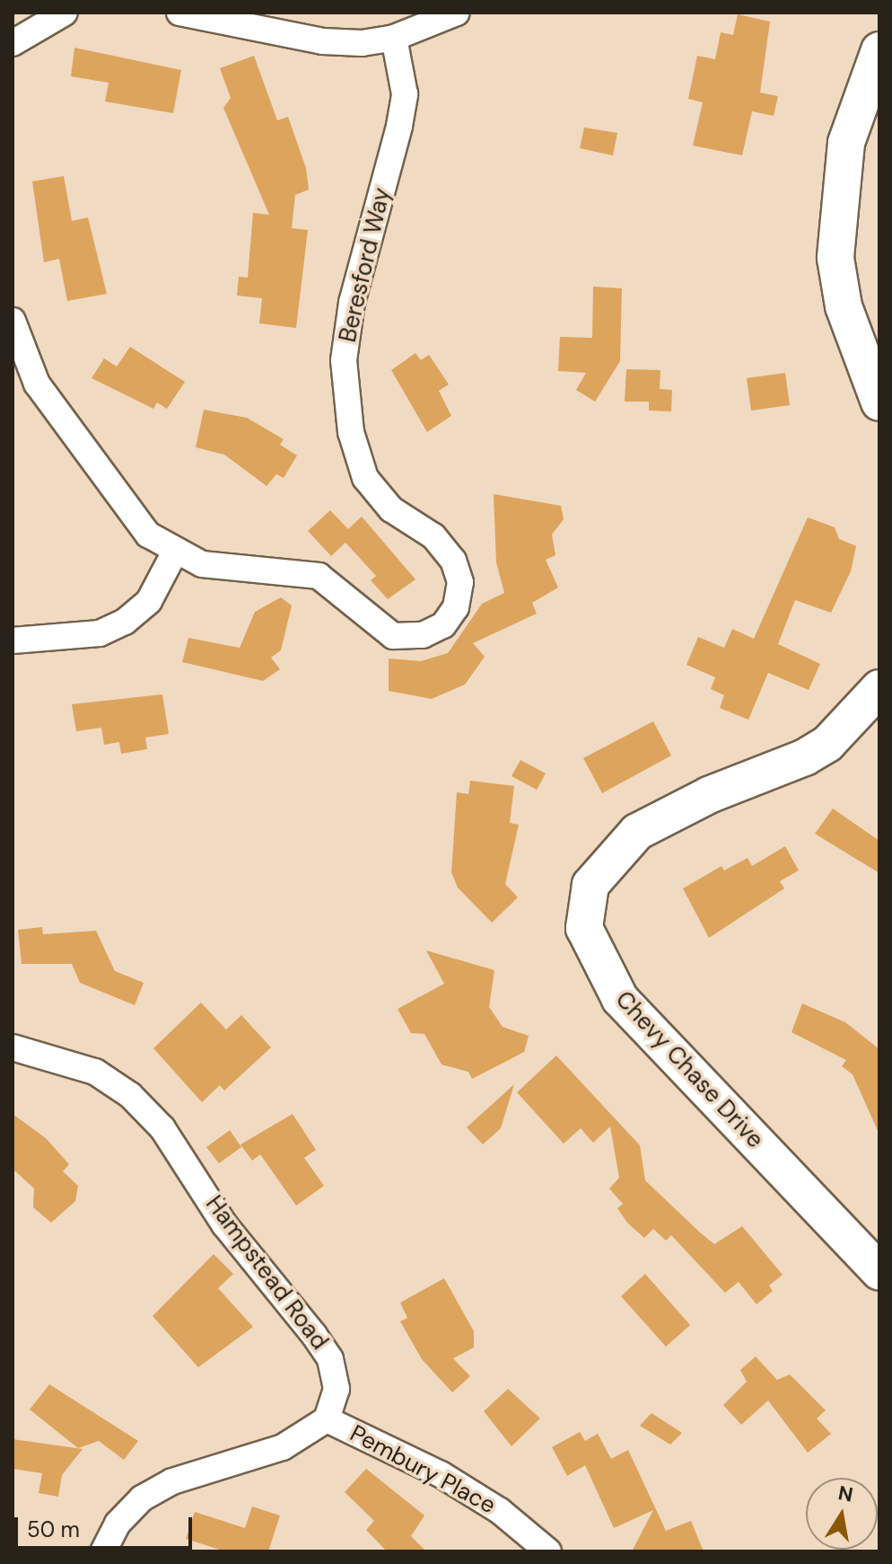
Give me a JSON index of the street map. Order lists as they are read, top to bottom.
{
  "streets": {
    "main road": ["Chevy Chase Drive"],
    "street": ["Beresford Way", "Hampstead Road", "Pembury Place"]
  },
  "crossings": [
    ["Hampstead Road", "Pembury Place"]
  ],
  "scale_bar": "50 m",
  "north": "top"
}
